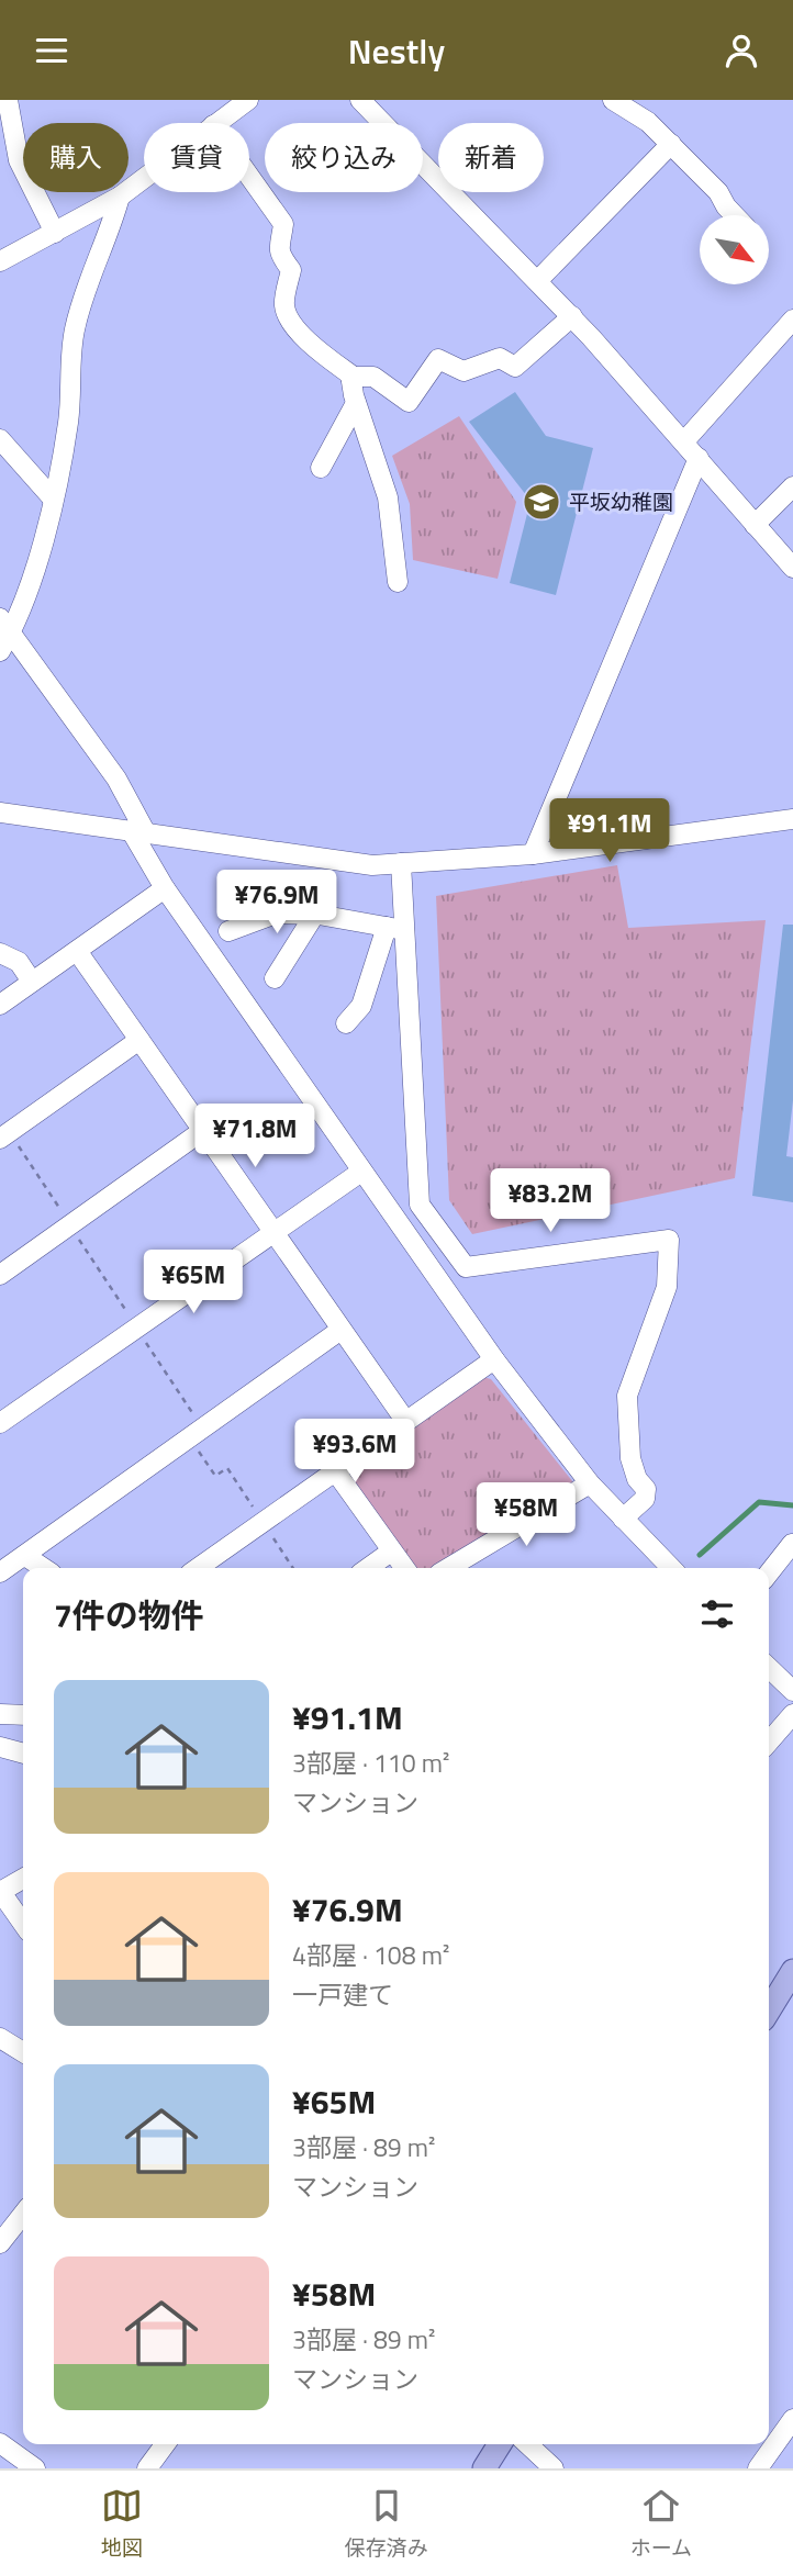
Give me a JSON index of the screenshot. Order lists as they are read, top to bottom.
{
  "places": {
    "school or university": ["平坂幼稚園"]
  },
  "north": "bottom right",
  "page": {
    "header": "Nestly",
    "chip": [
      "購入",
      "賃貸",
      "絞り込み",
      "新着"
    ],
    "price": [
      "¥91.1M",
      "¥76.9M",
      "¥71.8M",
      "¥83.2M",
      "¥65M",
      "¥93.6M",
      "¥58M"
    ],
    "heading": "7件の物件",
    "list": [
      {
        "name": "¥91.1M",
        "note": "3部屋 · 110 m² · マンション"
      },
      {
        "name": "¥76.9M",
        "note": "4部屋 · 108 m² · 一戸建て"
      },
      {
        "name": "¥65M",
        "note": "3部屋 · 89 m² · マンション"
      },
      {
        "name": "¥58M",
        "note": "3部屋 · 89 m² · マンション"
      }
    ],
    "tabs": ["地図", "保存済み", "ホーム"]
  }
}
